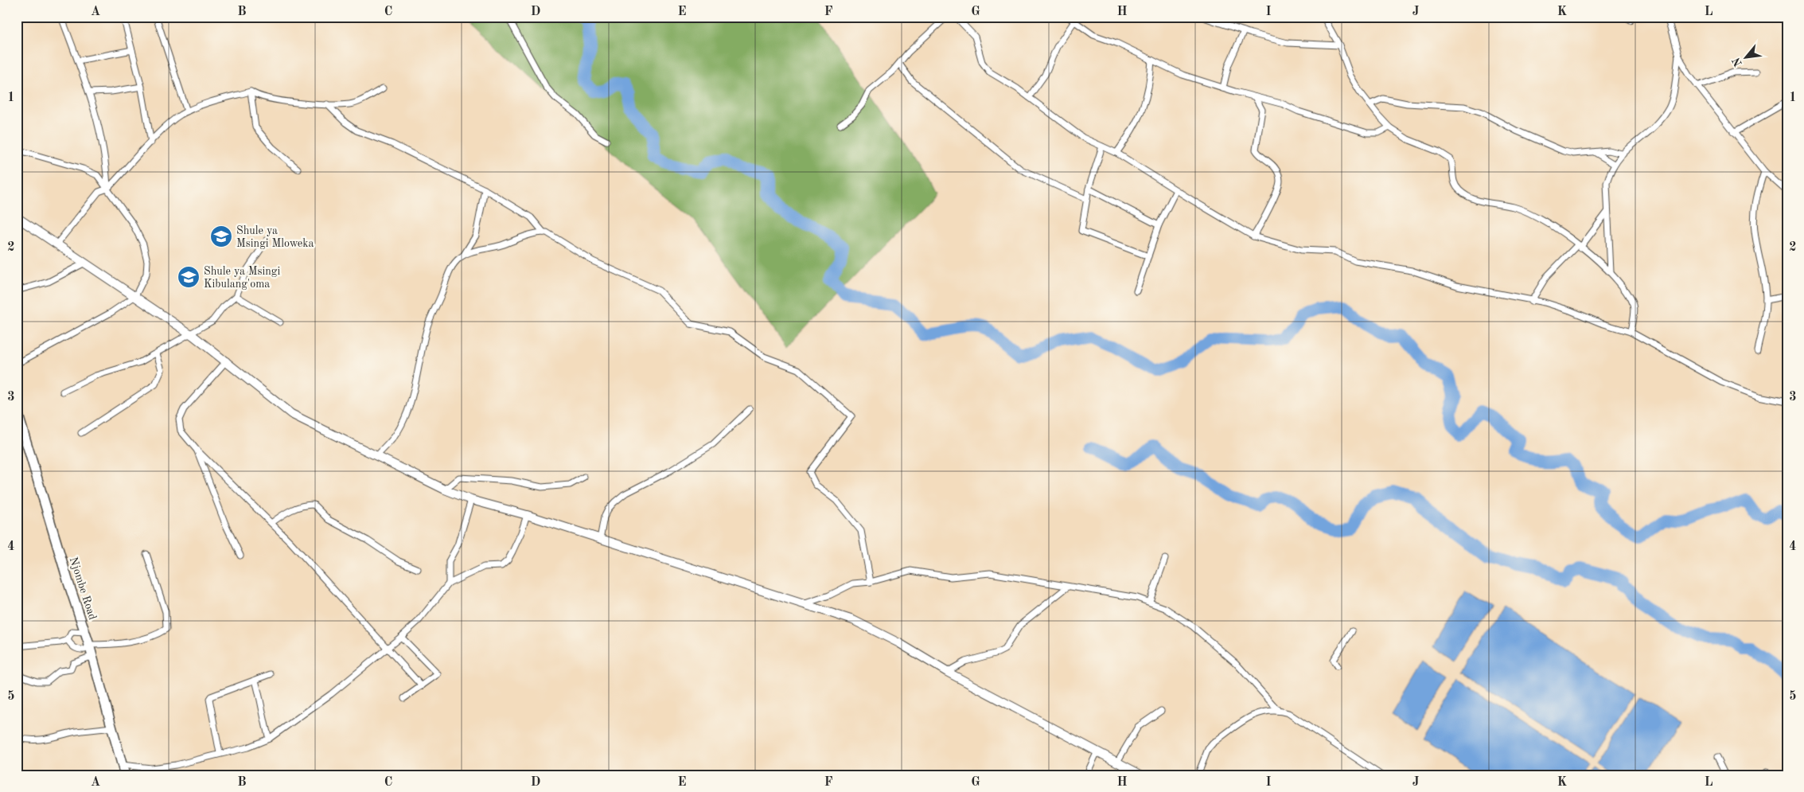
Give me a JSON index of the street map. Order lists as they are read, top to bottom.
{
  "streets": {
    "highway": ["Njombe Road"]
  },
  "places": {
    "school or university": ["Shule ya Msingi Mloweka", "Shule ya Msingi Kibulang'oma"]
  },
  "north": "bottom left",
  "grid": {
    "columns": [
      "A",
      "B",
      "C",
      "D",
      "E",
      "F",
      "G",
      "H",
      "I",
      "J",
      "K",
      "L"
    ],
    "rows": [
      "1",
      "2",
      "3",
      "4",
      "5"
    ]
  }
}
